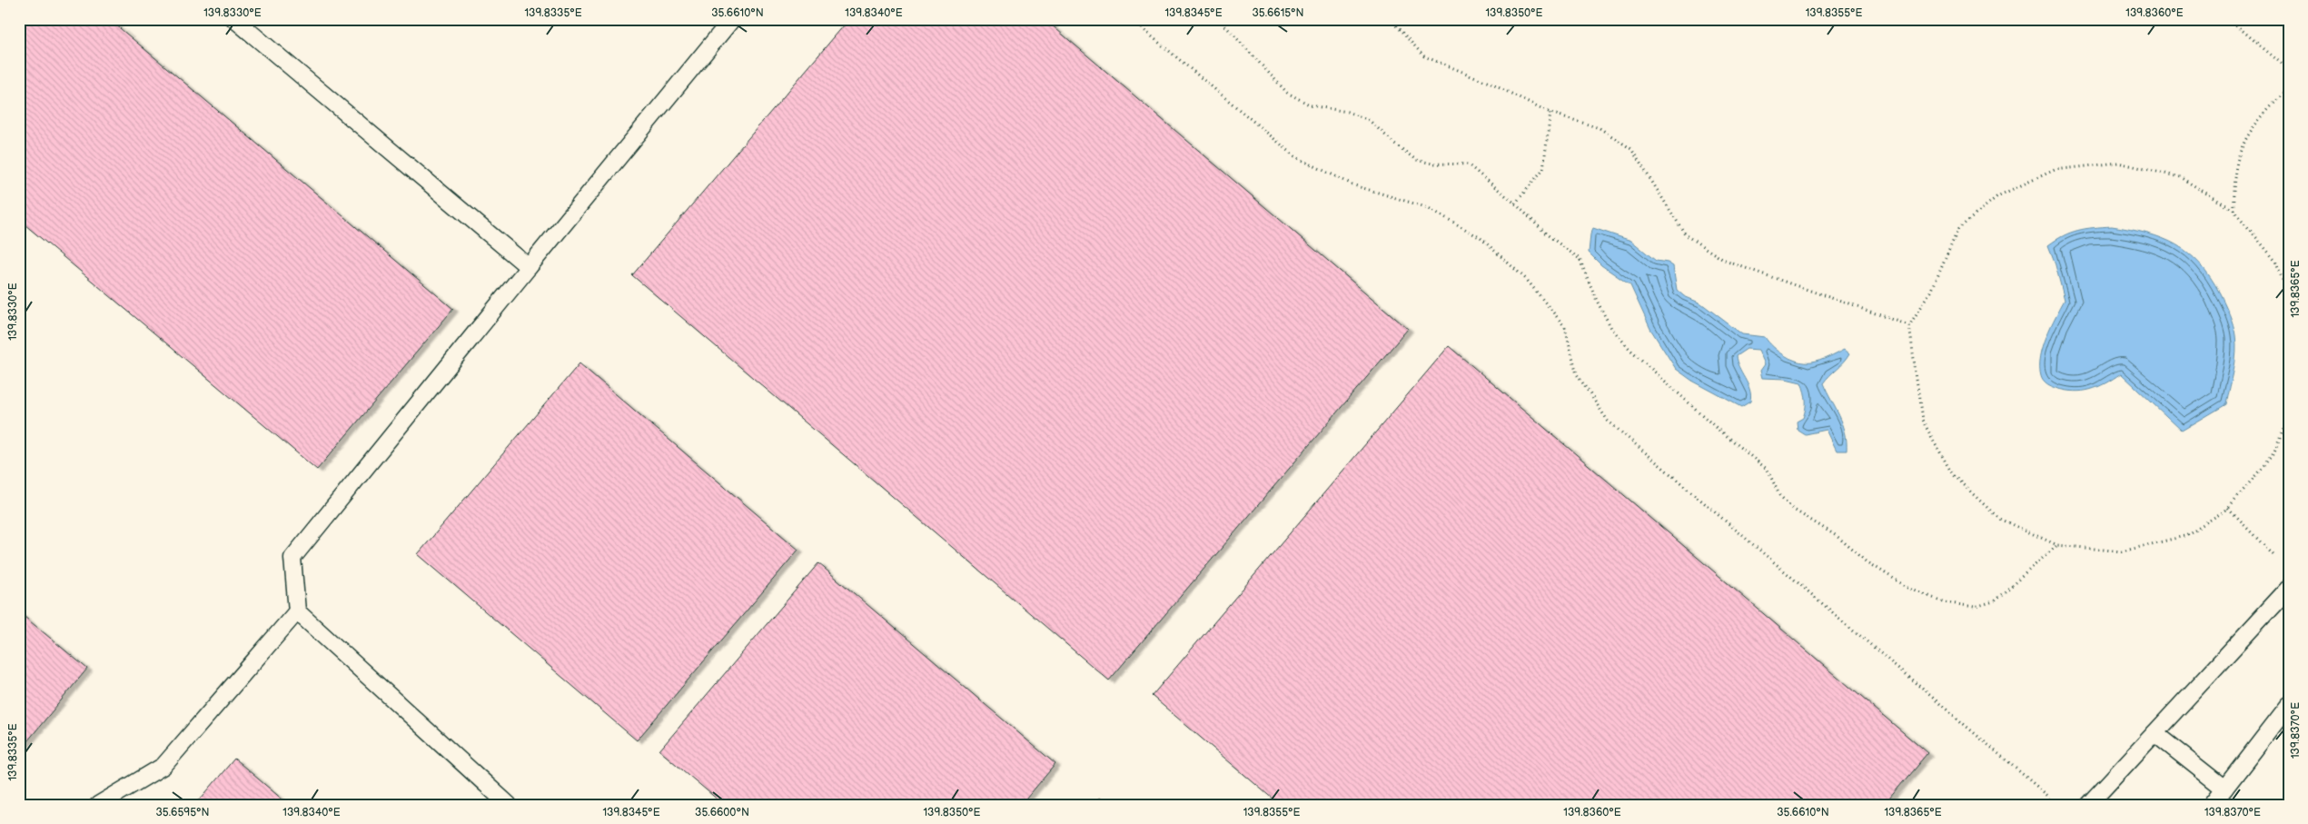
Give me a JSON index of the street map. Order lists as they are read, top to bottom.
{
  "coordinates": [
    "139.8330°E",
    "139.8335°E",
    "35.6610°N",
    "139.8340°E",
    "139.8345°E",
    "35.6615°N",
    "139.8350°E",
    "139.8355°E",
    "139.8360°E",
    "139.8365°E",
    "139.8370°E",
    "35.6595°N",
    "35.6600°N"
  ]
}
